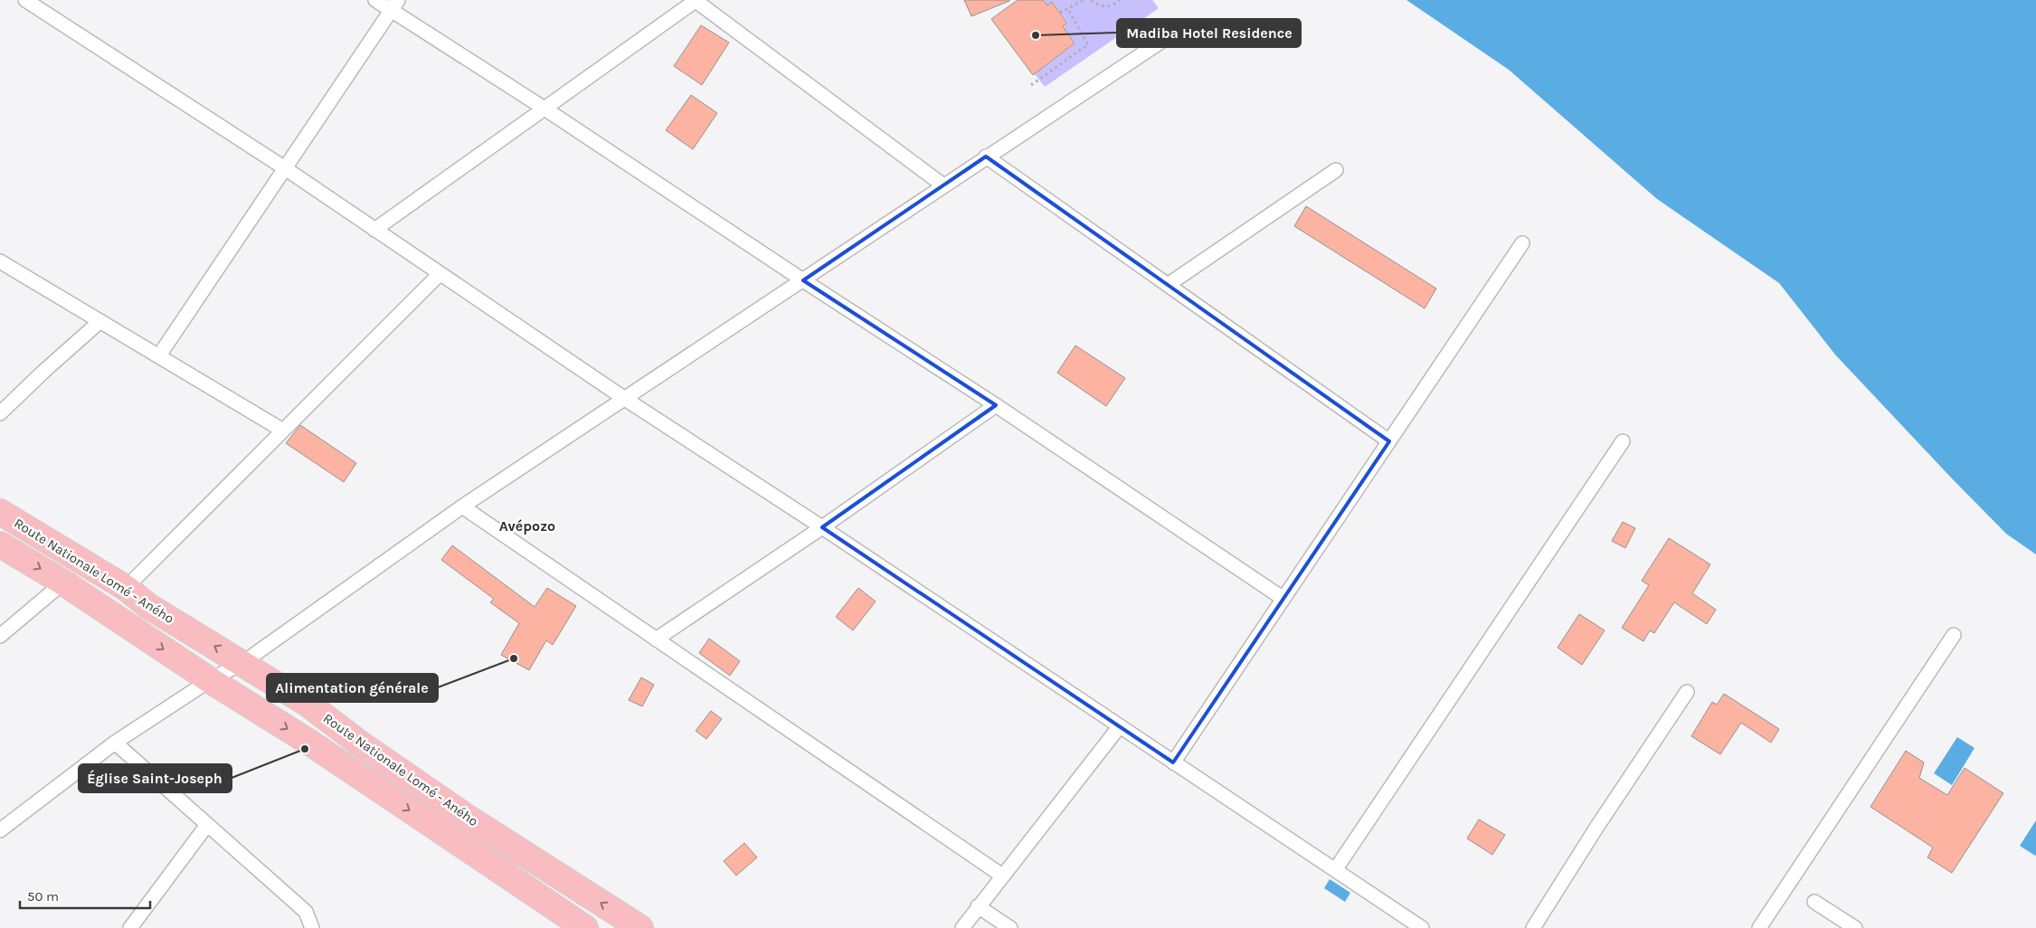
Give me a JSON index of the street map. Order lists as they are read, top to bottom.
{
  "streets": {
    "highway": ["Route Nationale Lomé - Aného"]
  },
  "districts": ["Avépozo"],
  "places": ["Madiba Hotel Residence", "Alimentation générale", "Église Saint-Joseph"],
  "scale_bar": "50 m"
}
